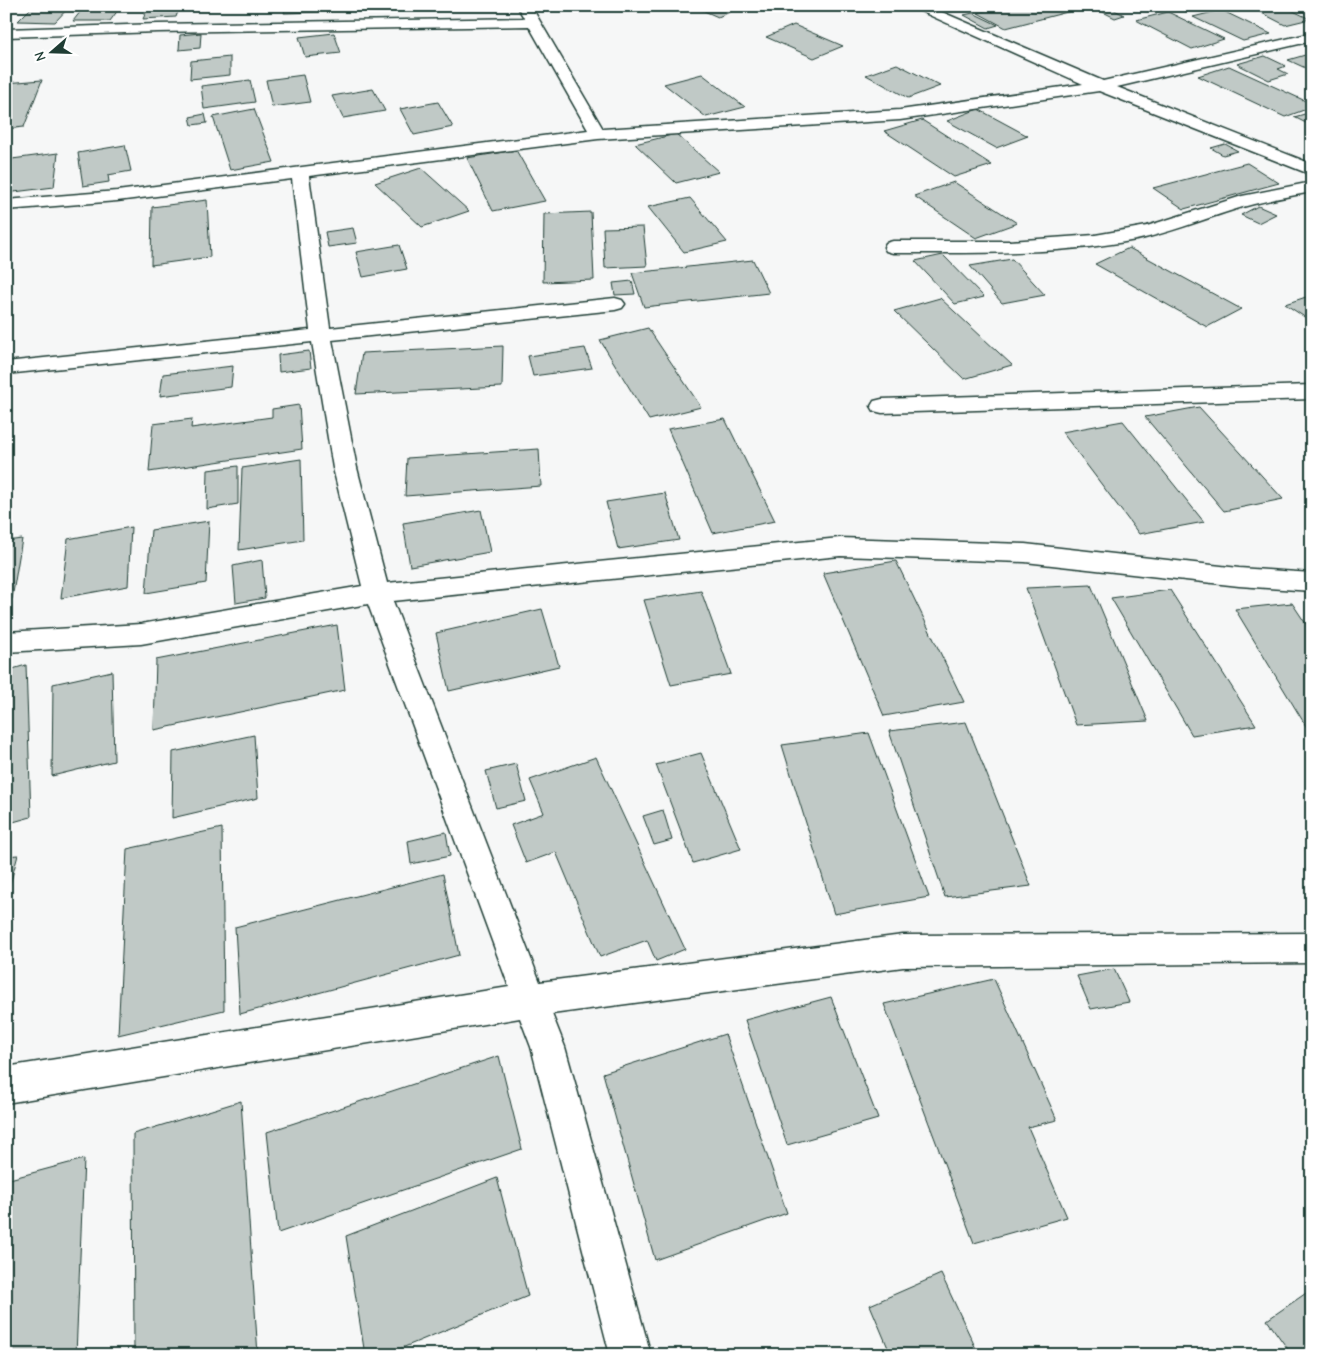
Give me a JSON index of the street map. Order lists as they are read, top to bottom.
{
  "north": "left"
}
